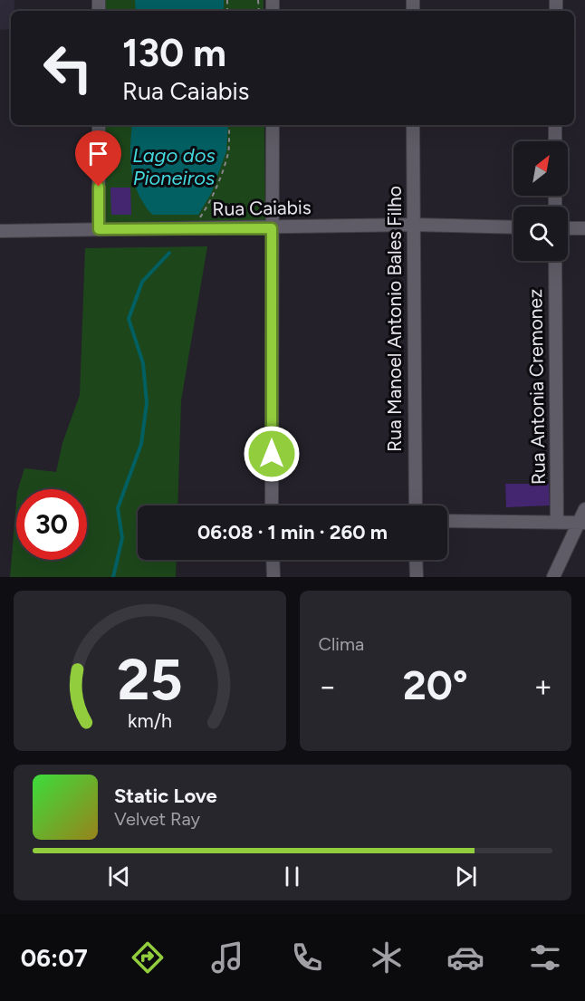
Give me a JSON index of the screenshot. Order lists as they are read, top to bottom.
{
  "streets": {
    "street": ["Rua Caiabis", "Rua Manoel Antonio Bales Filho", "Rua Antonia Cremonez"]
  },
  "crossings": [
    ["Rua Caiabis", "Rua Manoel Antonio Bales Filho"]
  ],
  "water": ["Lago dos Pioneiros"],
  "north": "top right",
  "page": {
    "turn": ["130 m", "Rua Caiabis"],
    "limit": "30",
    "trip": "06:08 · 1 min · 260 m",
    "tile": "Clima",
    "heat": ["−", "20°", "+"],
    "song": ["Static Love", "Velvet Ray"],
    "tabs": "06:07",
    "gauge": ["25", "km/h"]
  }
}
